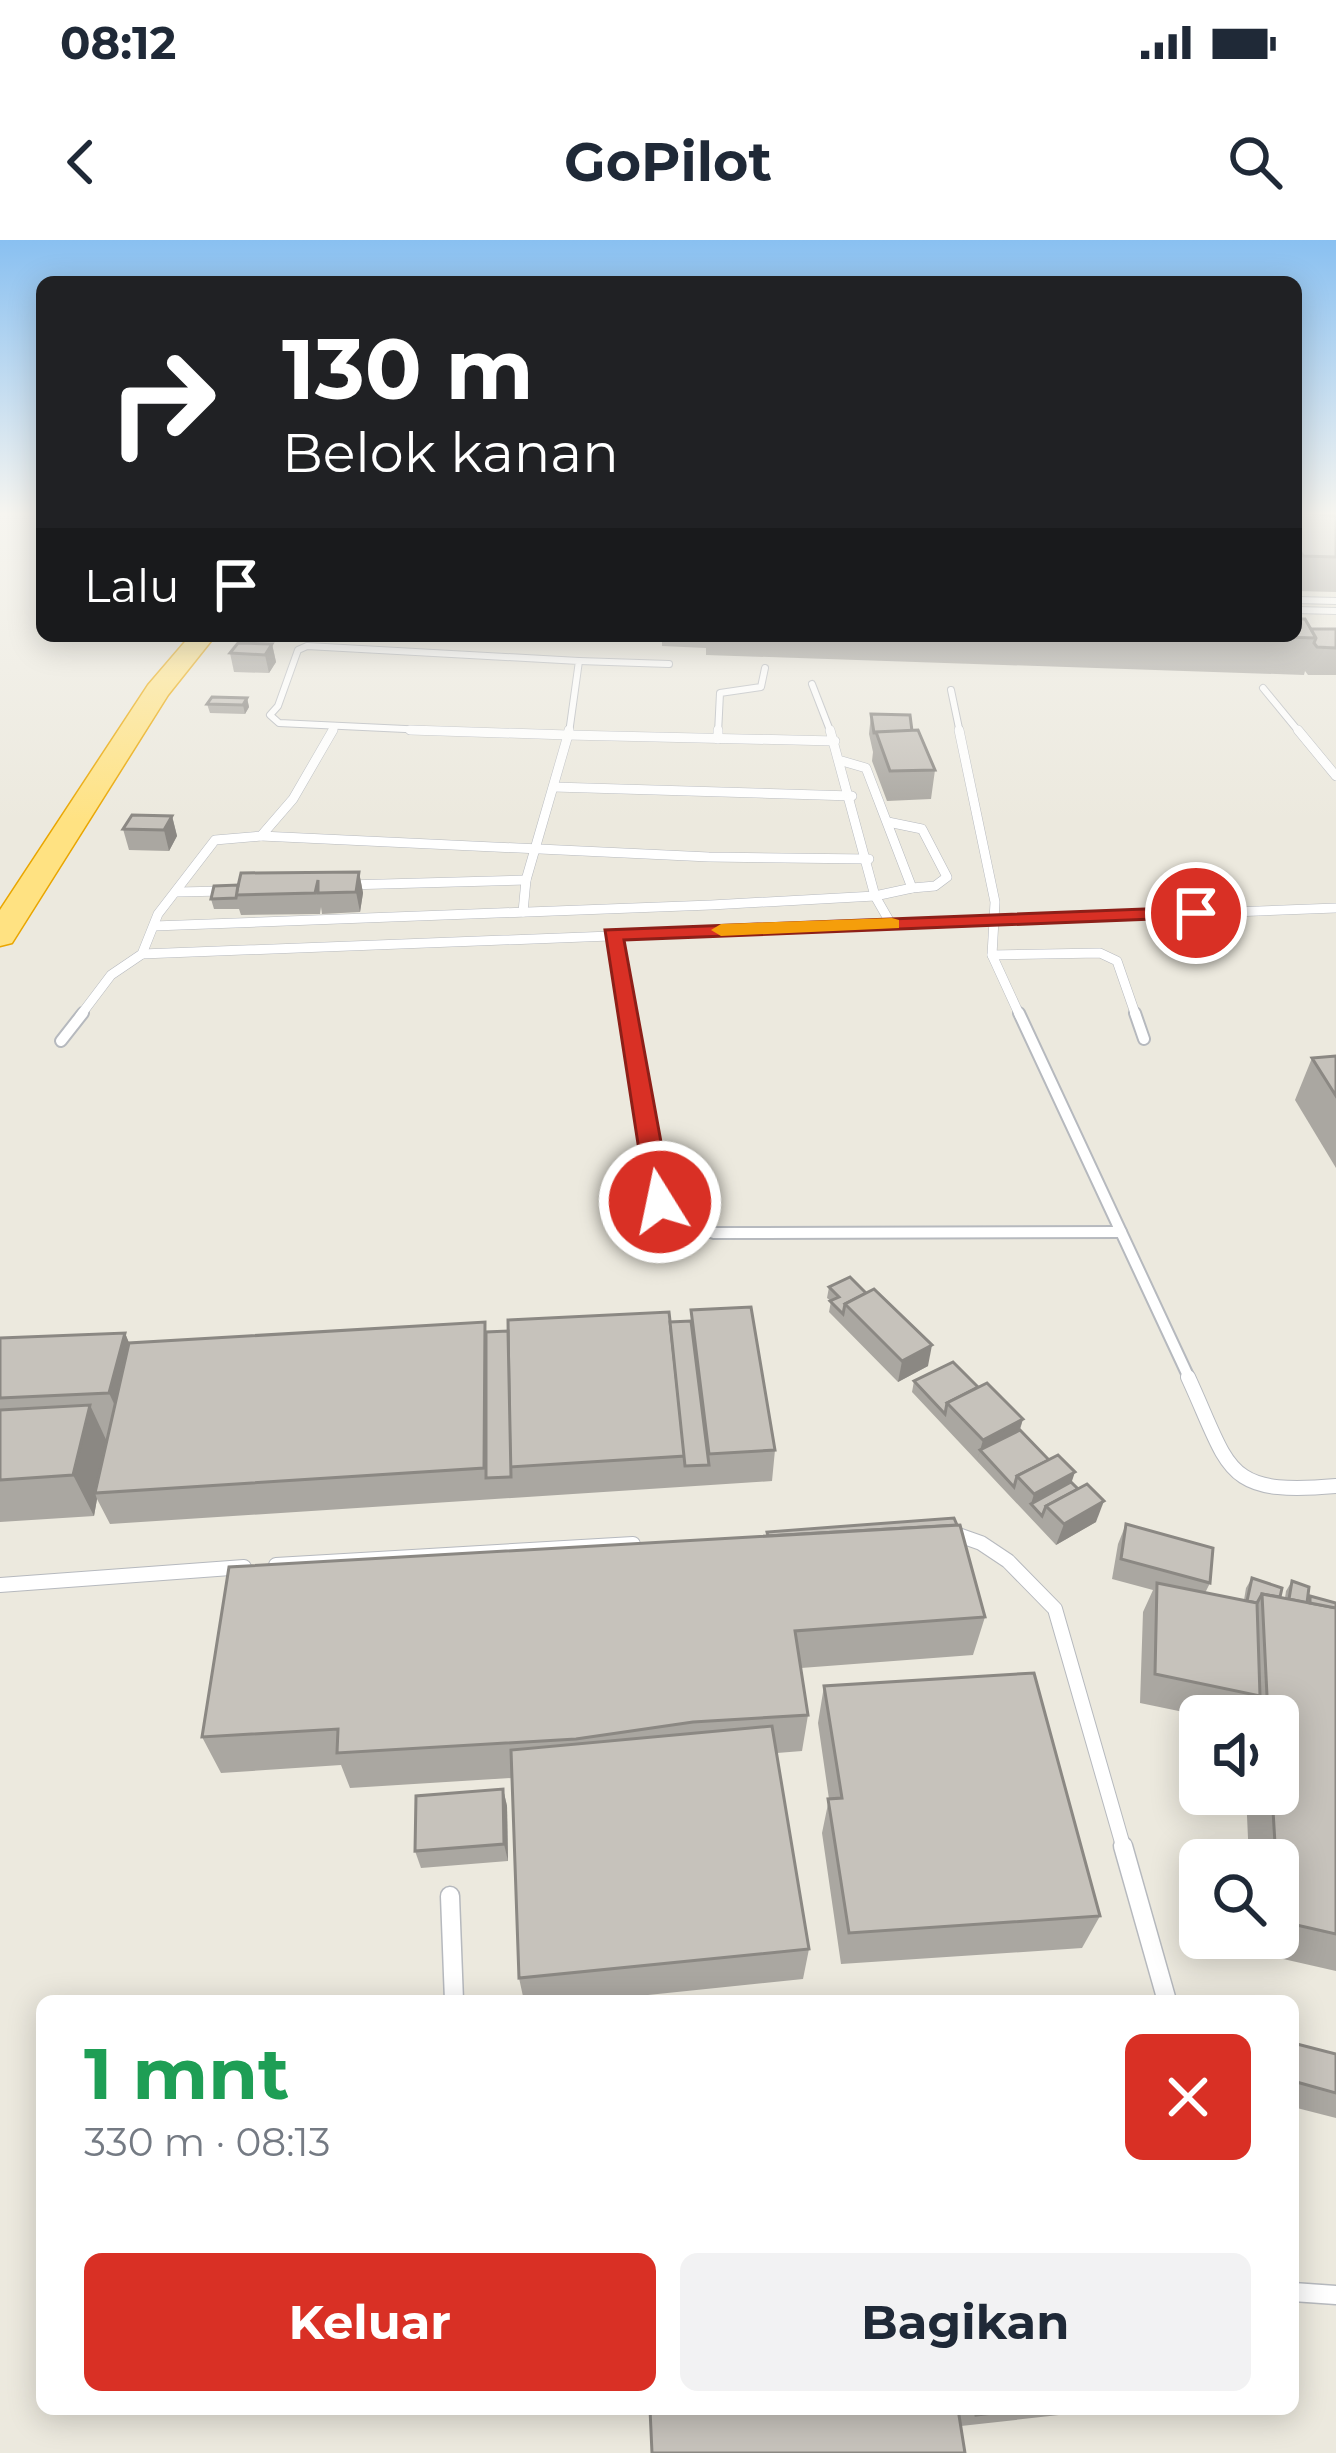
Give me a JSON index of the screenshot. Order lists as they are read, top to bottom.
{
  "page": {
    "status": "08:12",
    "header": "GoPilot",
    "turn": ["130 m", "Belok kanan"],
    "then": "Lalu",
    "heading": ["1 mnt", "330 m · 08:13"],
    "buttons": ["Keluar", "Bagikan"]
  }
}
